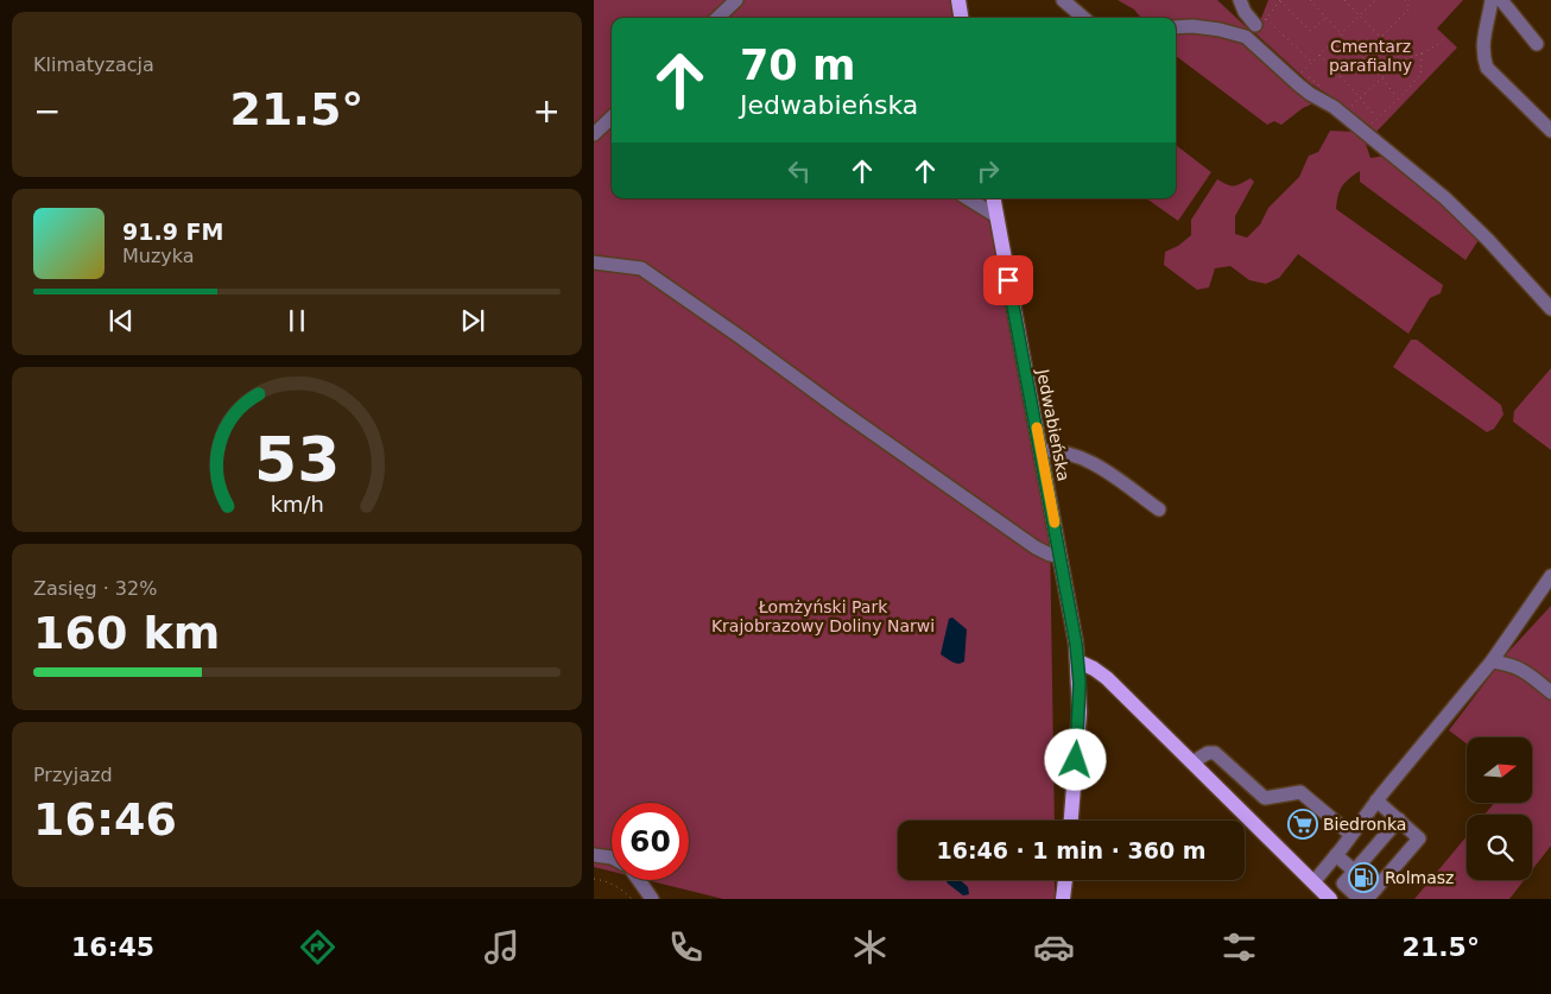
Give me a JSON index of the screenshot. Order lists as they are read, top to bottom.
{
  "streets": {
    "main road": ["Jedwabieńska"]
  },
  "parks": ["Cmentarz parafialny", "Łomżyński Park Krajobrazowy Doliny Narwi"],
  "places": {
    "supermarket": ["Biedronka"],
    "fuel station": ["Rolmasz"]
  },
  "north": "right",
  "page": {
    "tile": [
      "Klimatyzacja",
      ["Zasięg · 32%", "160 km"],
      ["Przyjazd", "16:46"]
    ],
    "turn": ["70 m", "Jedwabieńska"],
    "heat": ["−", "21.5°", "+"],
    "song": ["91.9 FM", "Muzyka"],
    "limit": "60",
    "trip": "16:46 · 1 min · 360 m",
    "tabs": ["16:45", "21.5°"],
    "gauge": ["53", "km/h"]
  }
}
